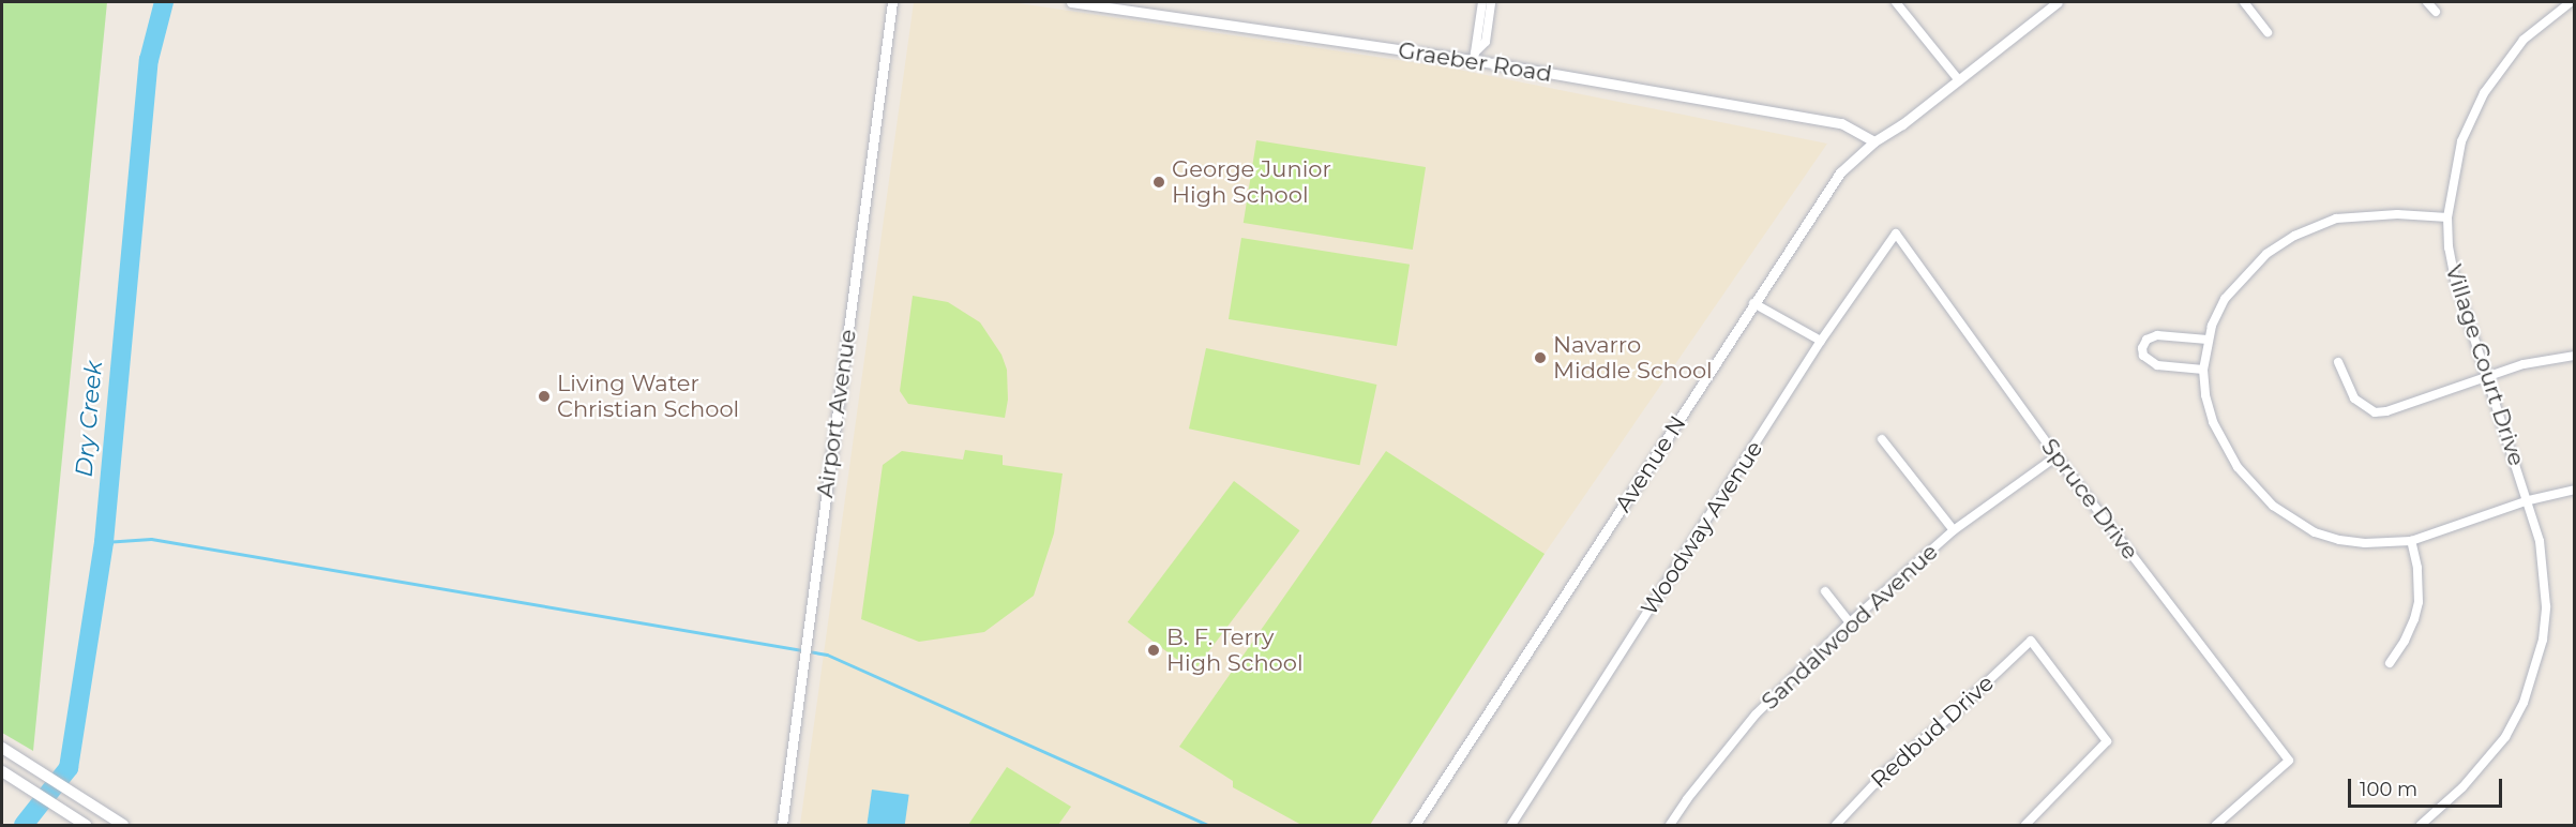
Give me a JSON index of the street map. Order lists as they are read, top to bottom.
{
  "streets": {
    "street": [
      "Graeber Road",
      "Village Court Drive",
      "Airport Avenue",
      "Avenue N",
      "Spruce Drive",
      "Woodway Avenue",
      "Sandalwood Avenue",
      "Redbud Drive"
    ]
  },
  "crossings": [
    ["Graeber Road", "Avenue N"],
    ["Spruce Drive", "Woodway Avenue"],
    ["Spruce Drive", "Sandalwood Avenue"]
  ],
  "water": ["Dry Creek"],
  "places": [
    "George Junior High School",
    "Navarro Middle School",
    "Living Water Christian School",
    "B. F. Terry High School"
  ],
  "scale_bar": "100 m"
}
